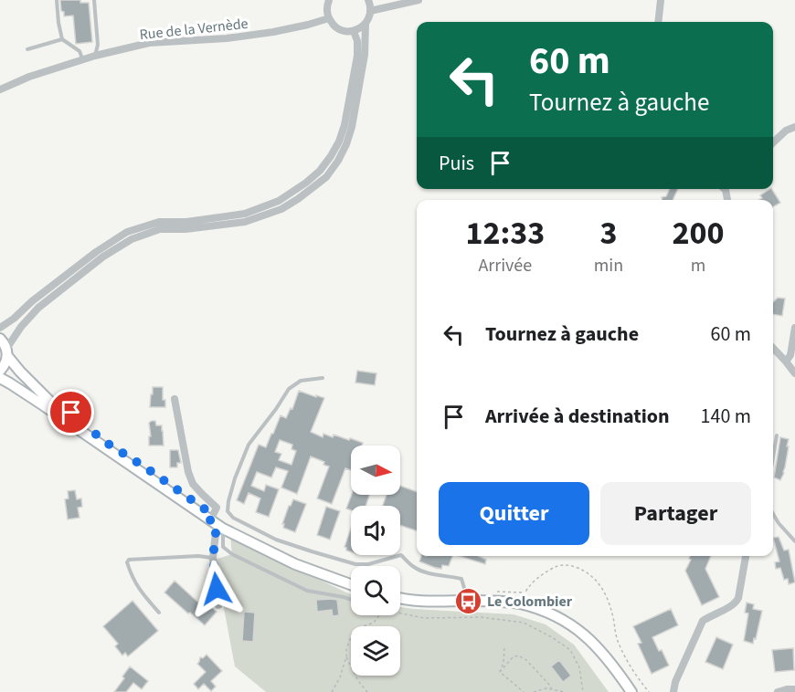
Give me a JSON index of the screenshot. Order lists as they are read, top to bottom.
{
  "streets": {
    "street": ["Rue de la Vernède"]
  },
  "places": {
    "bus stop": ["Le Colombier"]
  },
  "north": "right",
  "page": {
    "turn": ["60 m", "Tournez à gauche"],
    "then": "Puis",
    "eta": [
      "12:33",
      "Arrivée",
      "3",
      "min",
      "200",
      "m"
    ],
    "list": [
      {
        "name": "Tournez à gauche",
        "value": "60 m"
      },
      {
        "name": "Arrivée à destination",
        "value": "140 m"
      }
    ],
    "buttons": ["Quitter", "Partager"]
  }
}
